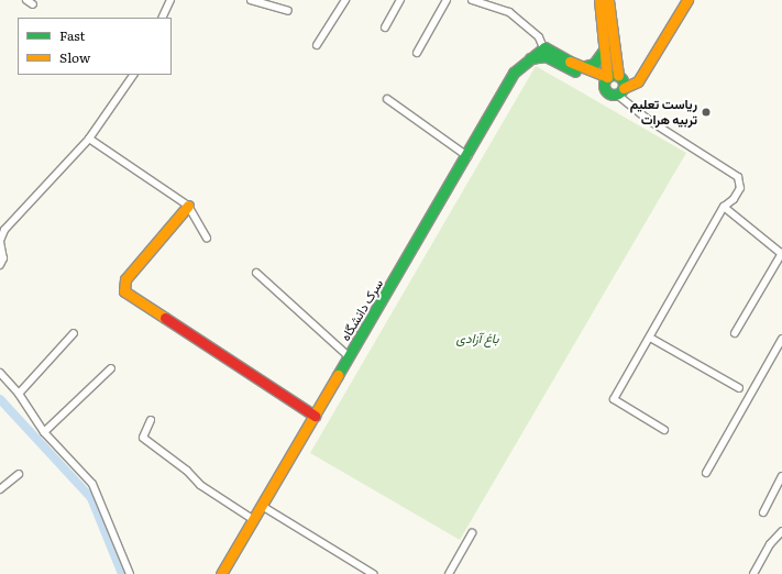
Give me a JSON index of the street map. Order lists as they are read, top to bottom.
{
  "streets": {
    "street": ["سرک دانشگاه"]
  },
  "parks": ["باغ آزادی"],
  "places": ["ریاست تعلیم تربیه هرات"],
  "legend": ["Fast", "Slow"]
}
